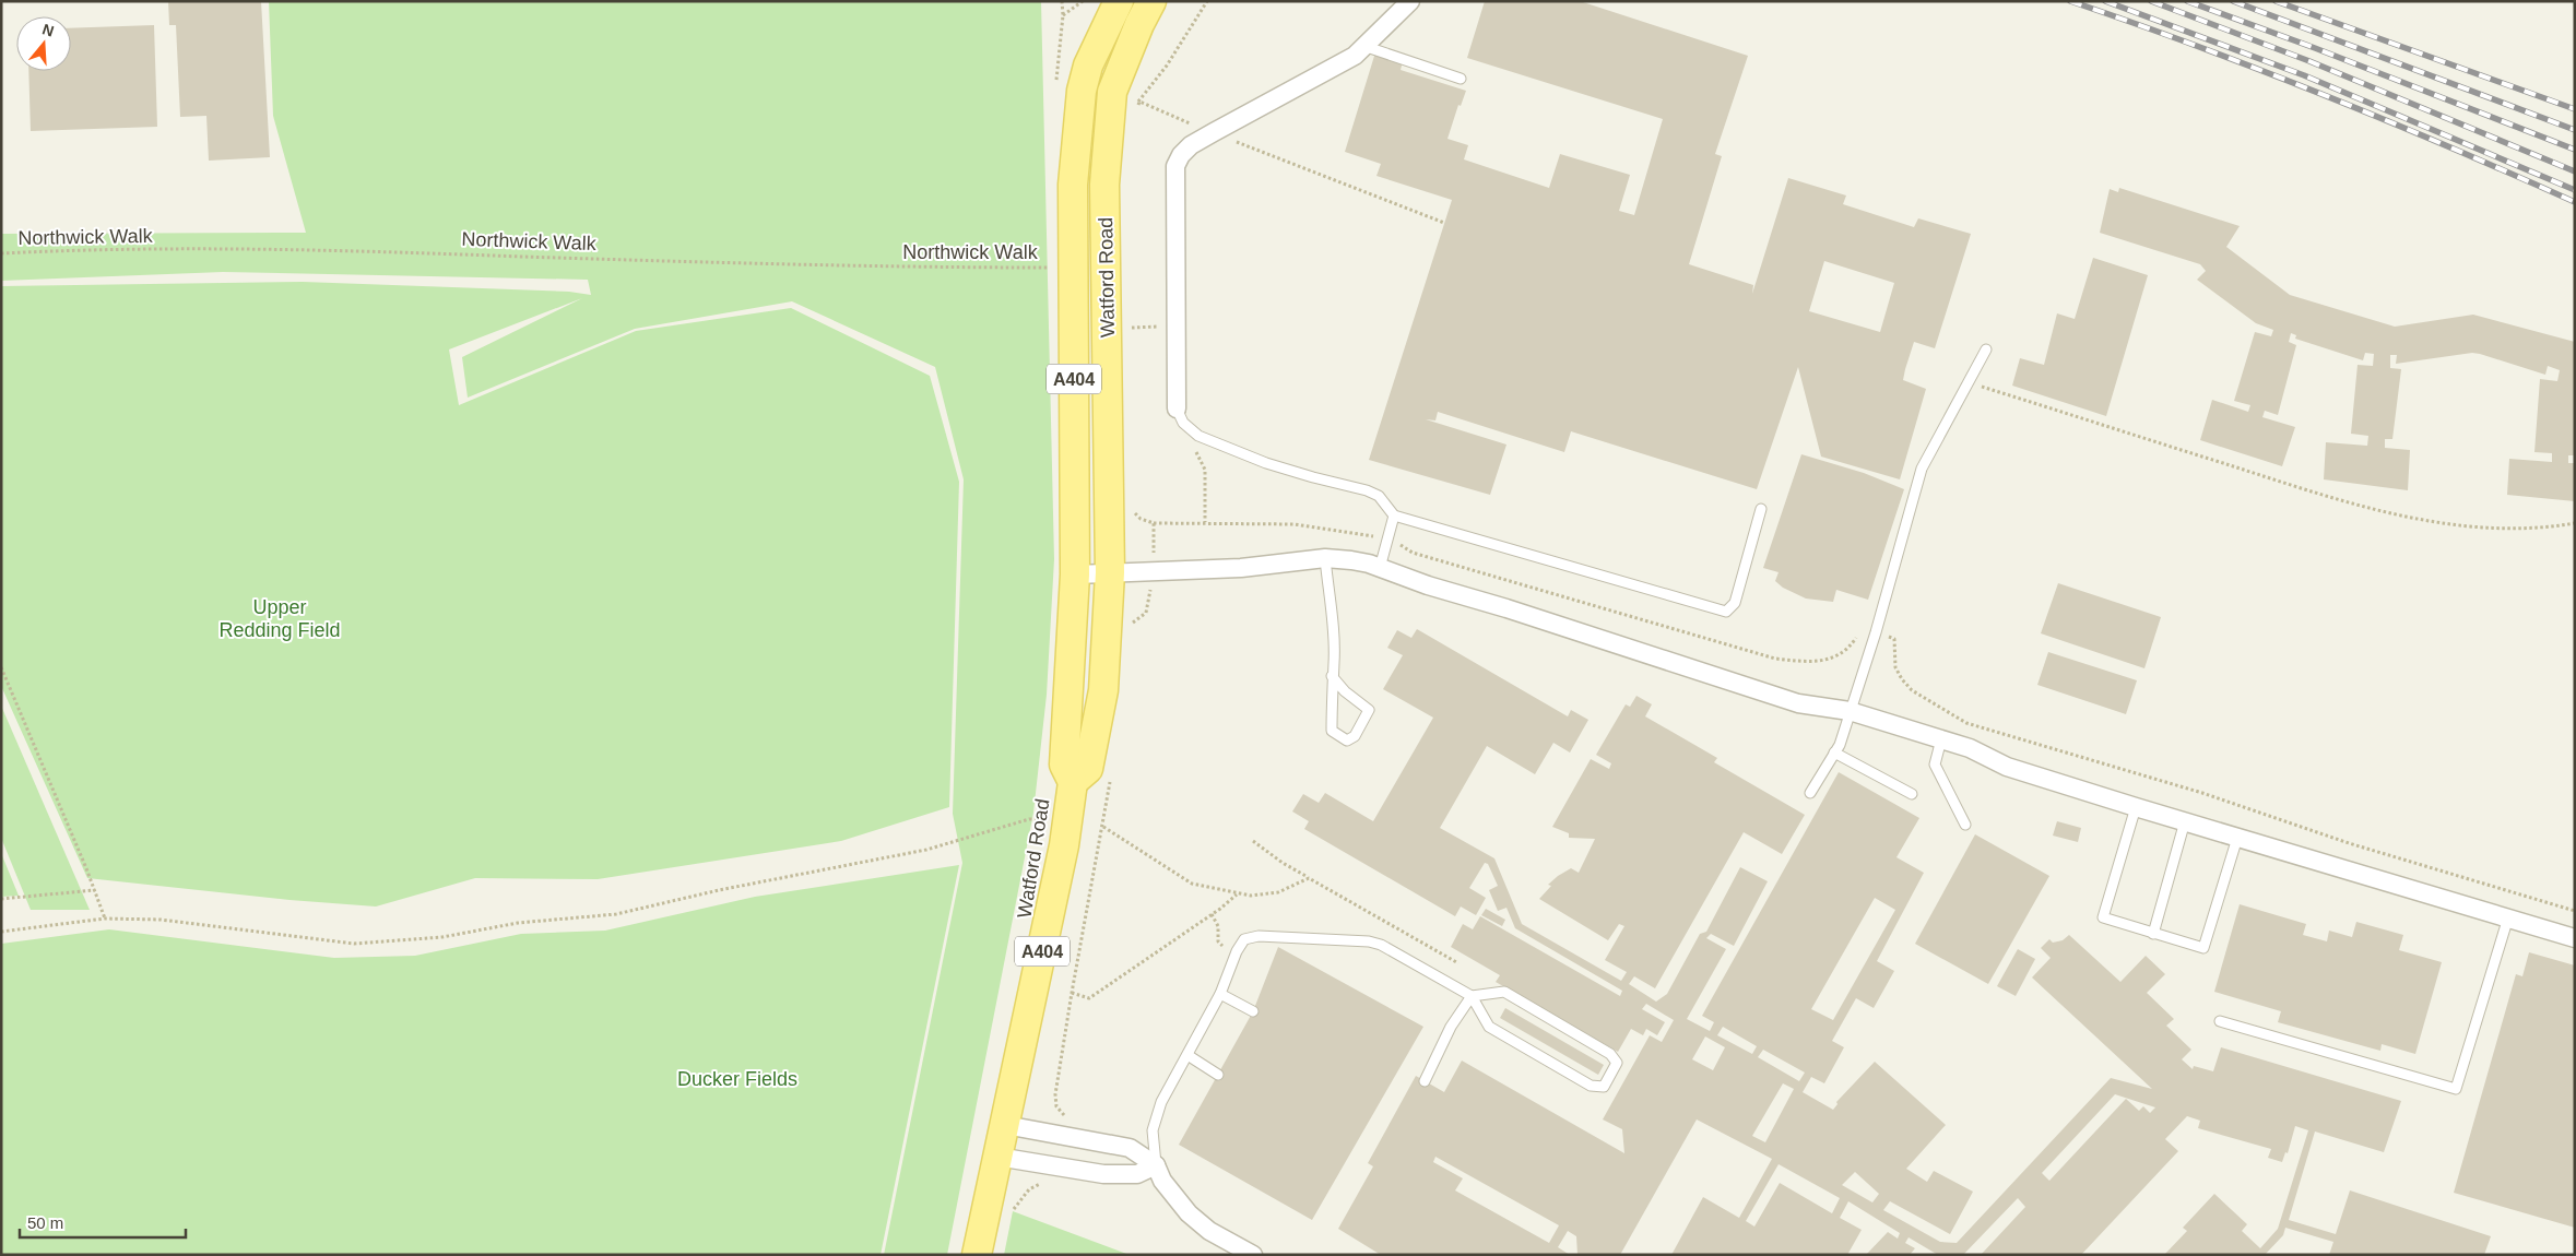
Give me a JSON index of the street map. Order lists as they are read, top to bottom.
{
  "streets": {
    "main road": ["Watford Road", "A404"],
    "path": ["Northwick Walk"]
  },
  "parks": ["Upper Redding Field", "Ducker Fields"],
  "scale_bar": "50 m",
  "north": "top"
}
